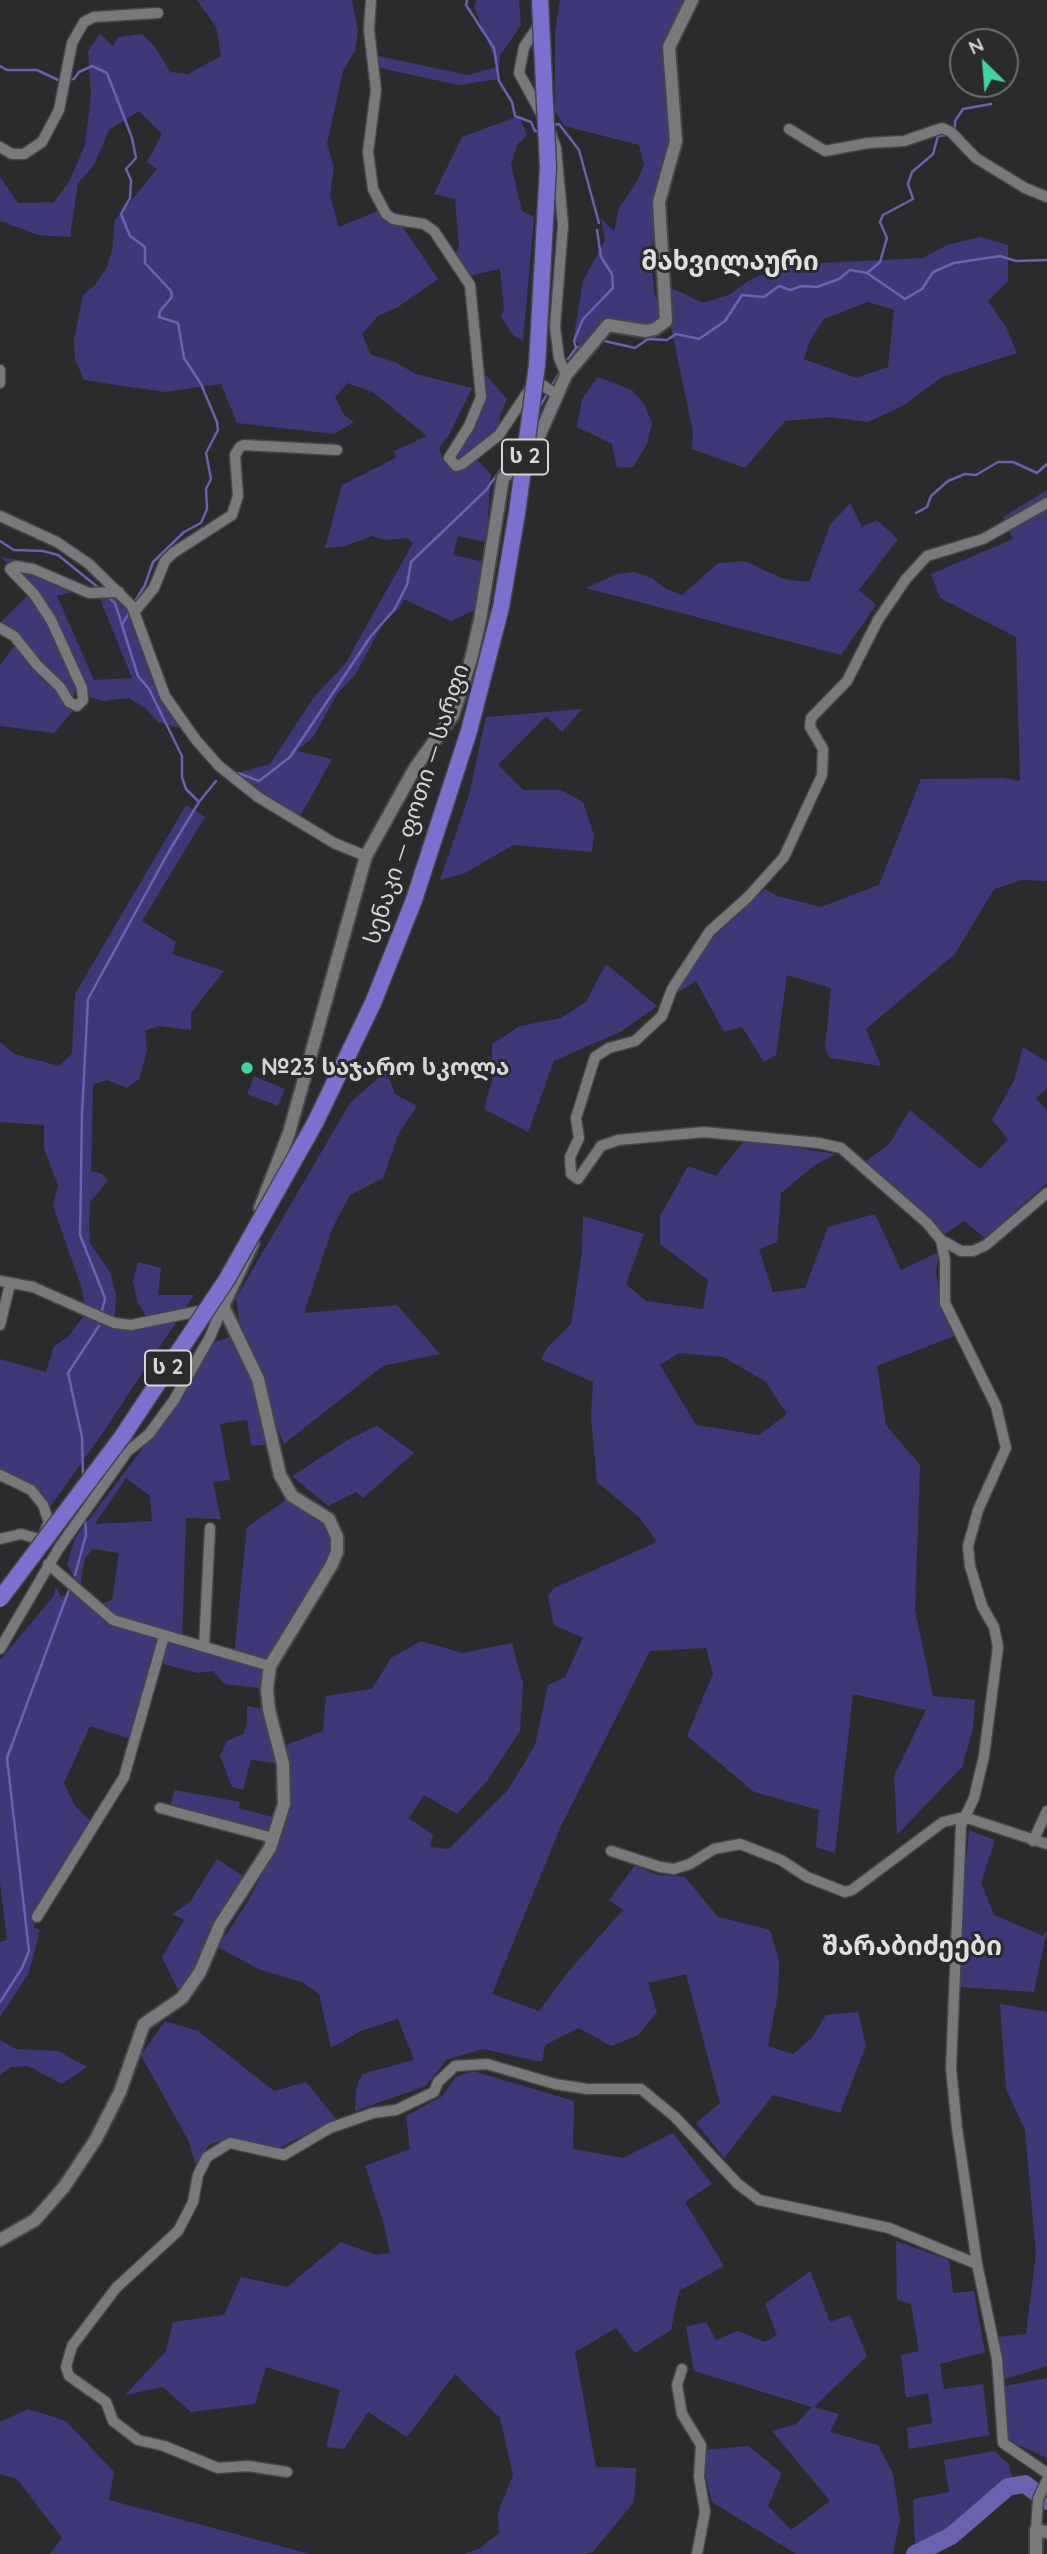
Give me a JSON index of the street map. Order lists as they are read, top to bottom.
{
  "streets": {
    "highway": ["ს 2", "სენაკი — ფოთი — სარფი"]
  },
  "districts": ["მახვილაური", "შარაბიძეები"],
  "places": ["№23 საჯარო სკოლა"],
  "north": "top left"
}
